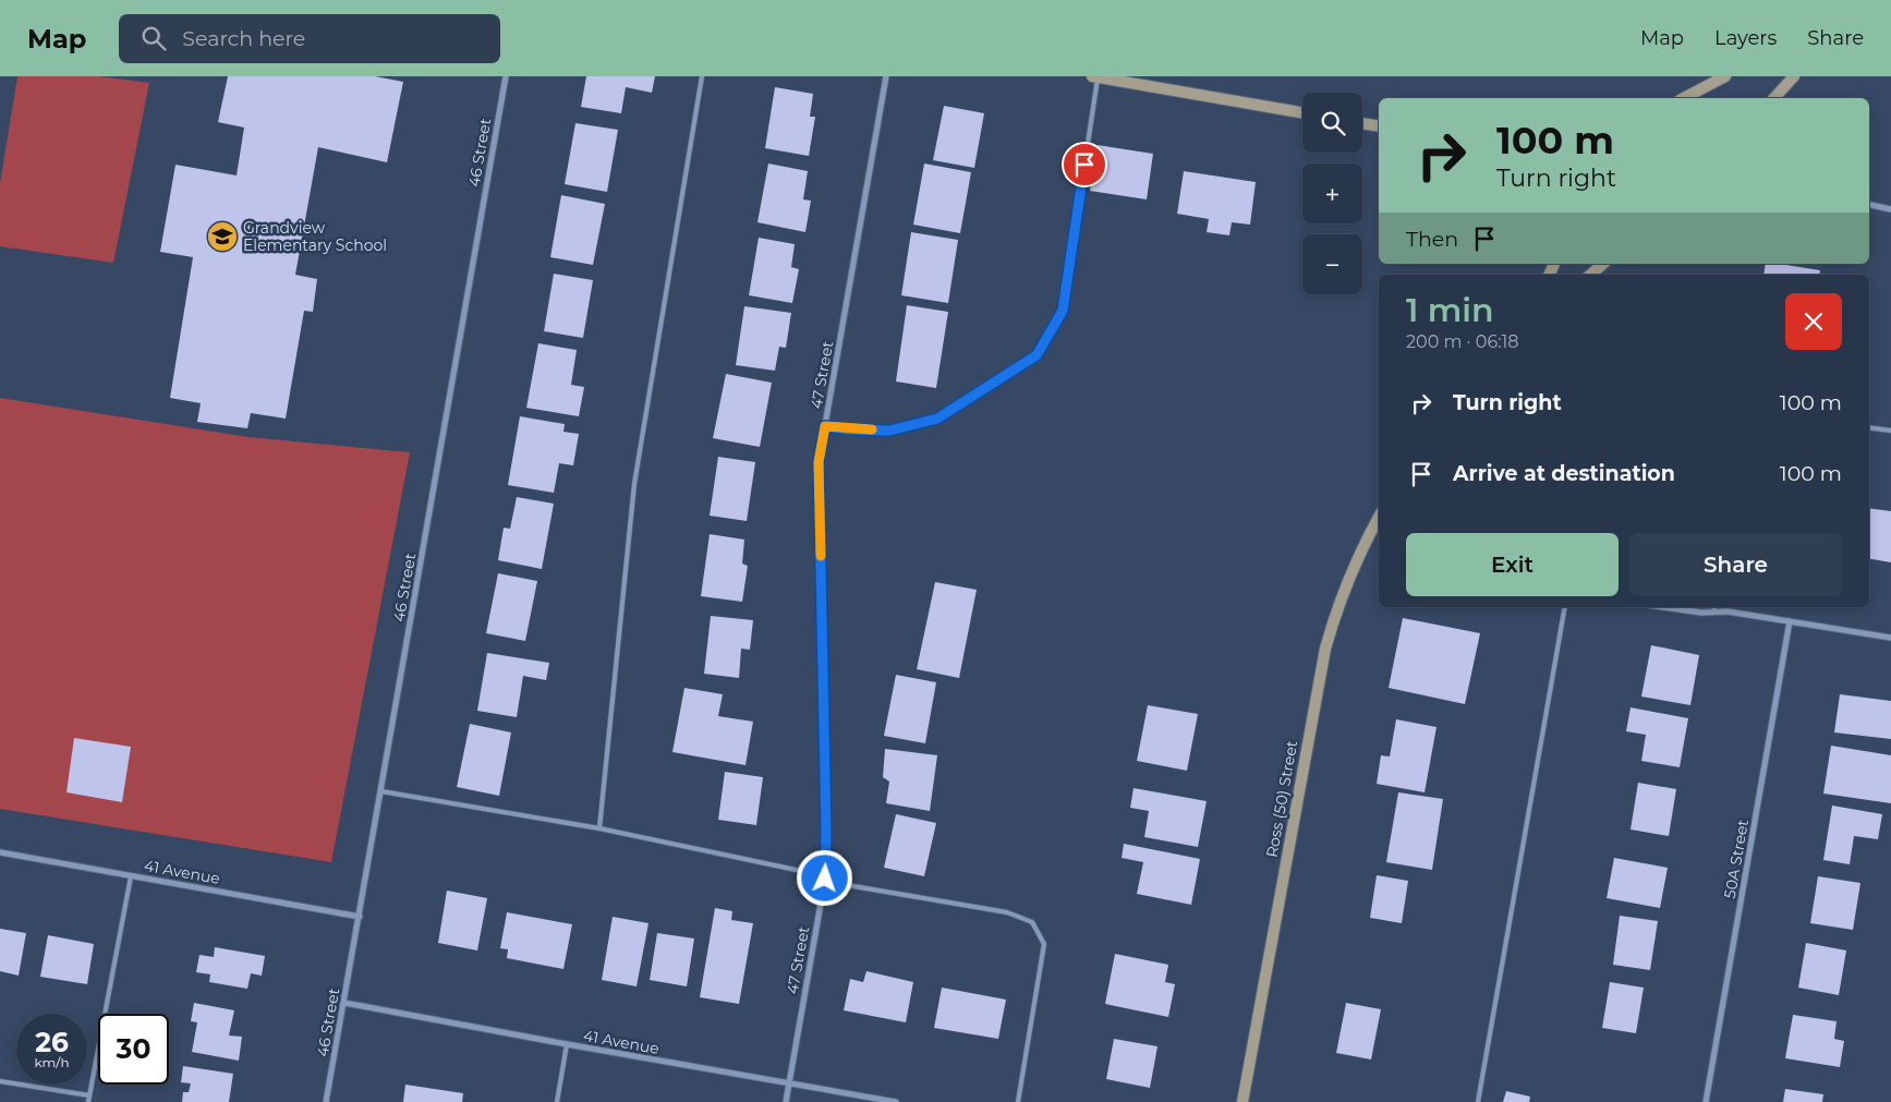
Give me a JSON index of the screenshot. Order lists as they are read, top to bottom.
{
  "streets": {
    "main road": ["Ross (50) Street"],
    "street": [
      "46 Street",
      "47 Street",
      "50A Street",
      "41 Avenue"
    ]
  },
  "crossings": [
    ["46 Street", "41 Avenue"],
    ["47 Street", "41 Avenue"]
  ],
  "places": {
    "school or university": ["Grandview Elementary School"]
  },
  "page": {
    "header": "Map",
    "search": "Search here",
    "nav": ["Map", "Layers", "Share"],
    "map_buttons": ["+", "−"],
    "turn": ["100 m", "Turn right"],
    "then": "Then",
    "heading": ["1 min", "200 m · 06:18"],
    "list": [
      {
        "name": "Turn right",
        "value": "100 m"
      },
      {
        "name": "Arrive at destination",
        "value": "100 m"
      }
    ],
    "buttons": ["Exit", "Share"],
    "speed": "26 km/h",
    "limit": "30"
  }
}
